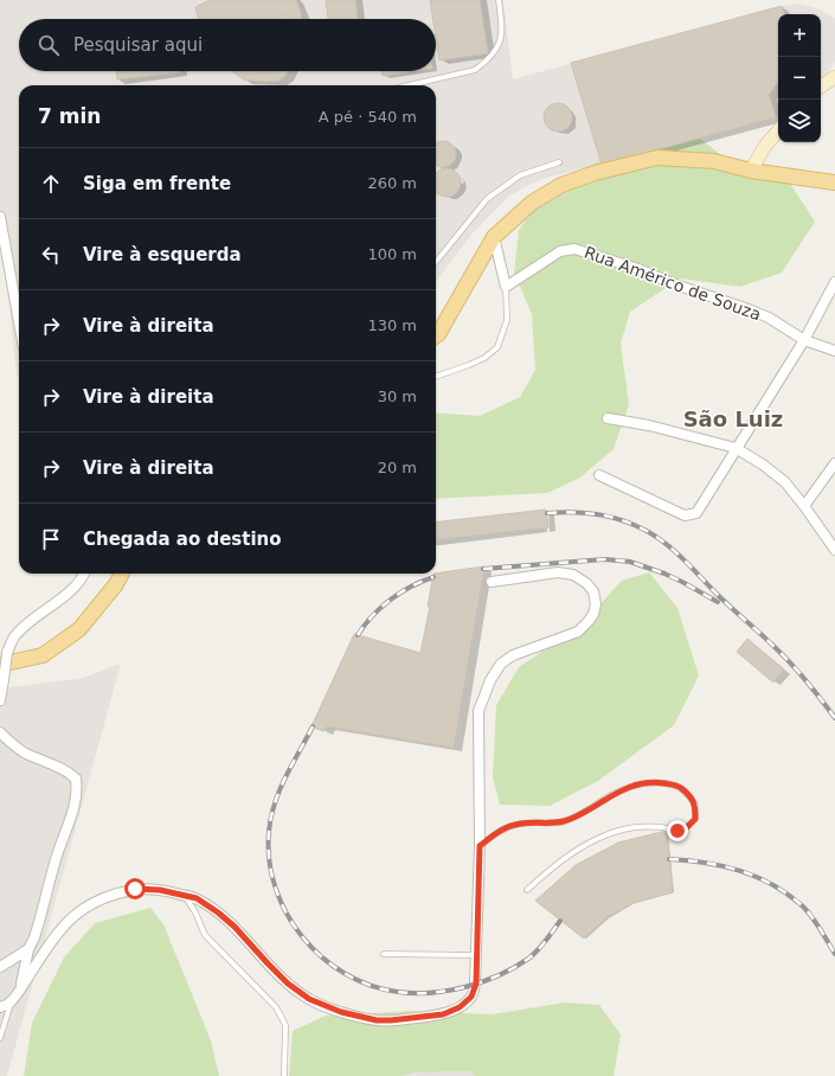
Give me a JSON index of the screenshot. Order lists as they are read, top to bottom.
{
  "streets": {
    "street": ["Rua Américo de Souza"]
  },
  "districts": ["São Luiz"],
  "page": {
    "map_buttons": ["+", "−"],
    "search": "Pesquisar aqui",
    "heading": ["7 min", "A pé · 540 m"],
    "list": [
      ["Siga em frente", "260 m"],
      ["Vire à esquerda", "100 m"],
      ["Vire à direita", "130 m"],
      ["Vire à direita", "30 m"],
      ["Vire à direita", "20 m"],
      "Chegada ao destino"
    ]
  }
}
